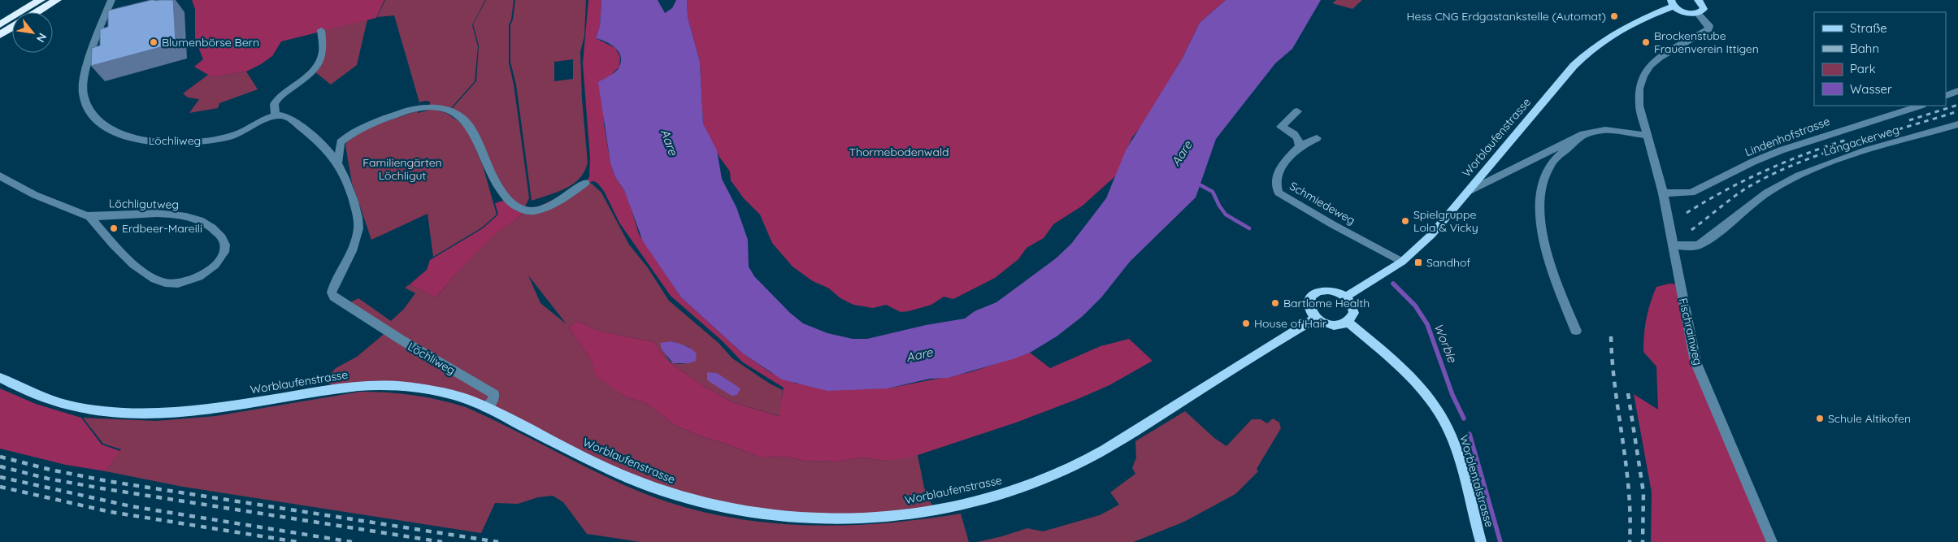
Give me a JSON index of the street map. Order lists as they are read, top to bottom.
{
  "streets": {
    "main road": ["Worblaufenstrasse", "Worblentalstrasse"],
    "street": [
      "Lindenhofstrasse",
      "Löchliweg",
      "Längackerweg",
      "Schmiedeweg",
      "Löchligutweg",
      "Fischrainweg"
    ]
  },
  "crossings": [
    ["Lindenhofstrasse", "Fischrainweg"],
    ["Worblaufenstrasse", "Löchliweg"],
    ["Worblaufenstrasse", "Schmiedeweg"],
    ["Worblaufenstrasse", "Worblentalstrasse"],
    ["Längackerweg", "Fischrainweg"]
  ],
  "water": ["Aare", "Worble"],
  "parks": ["Thormebodenwald", "Familiengärten Löchligut"],
  "places": {
    "other": [
      "Hess CNG Erdgastankstelle (Automat)",
      "Blumenbörse Bern",
      "Brockenstube Frauenverein Ittigen",
      "Spielgruppe Lola & Vicky",
      "Erdbeer-Mareili",
      "Bartlome Health",
      "House of Hair",
      "Schule Altikofen"
    ],
    "transit": ["Sandhof"]
  },
  "legend": [
    "Straße",
    "Bahn",
    "Park",
    "Wasser"
  ],
  "north": "bottom right"
}
